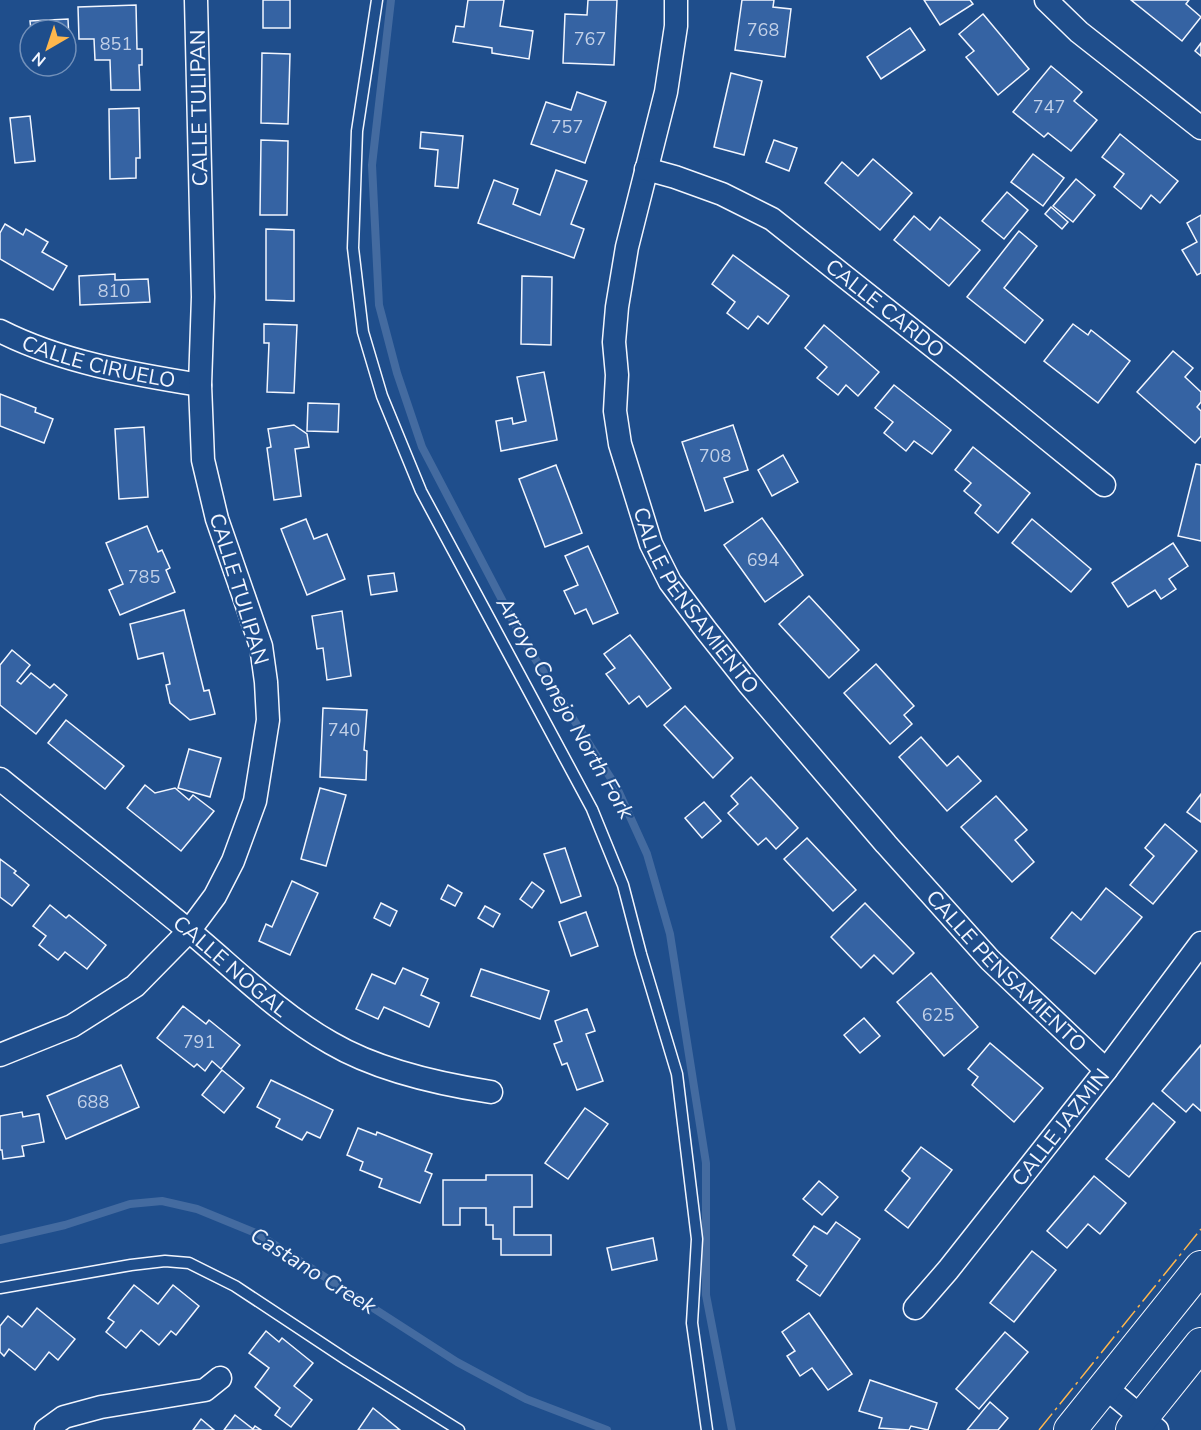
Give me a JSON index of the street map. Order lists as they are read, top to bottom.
{
  "streets": {
    "street": [
      "CALLE TULIPAN",
      "CALLE CARDO",
      "CALLE CIRUELO",
      "CALLE PENSAMIENTO",
      "CALLE NOGAL",
      "CALLE JAZMIN"
    ]
  },
  "crossings": [
    ["CALLE TULIPAN", "CALLE CIRUELO"],
    ["CALLE TULIPAN", "CALLE NOGAL"],
    ["CALLE CARDO", "CALLE PENSAMIENTO"],
    ["CALLE PENSAMIENTO", "CALLE JAZMIN"]
  ],
  "water": ["Arroyo Conejo North Fork", "Castano Creek"],
  "house_numbers": [
    "768",
    "767",
    "851",
    "747",
    "757",
    "810",
    "708",
    "694",
    "785",
    "740",
    "625",
    "791",
    "688"
  ],
  "north": "bottom left"
}
